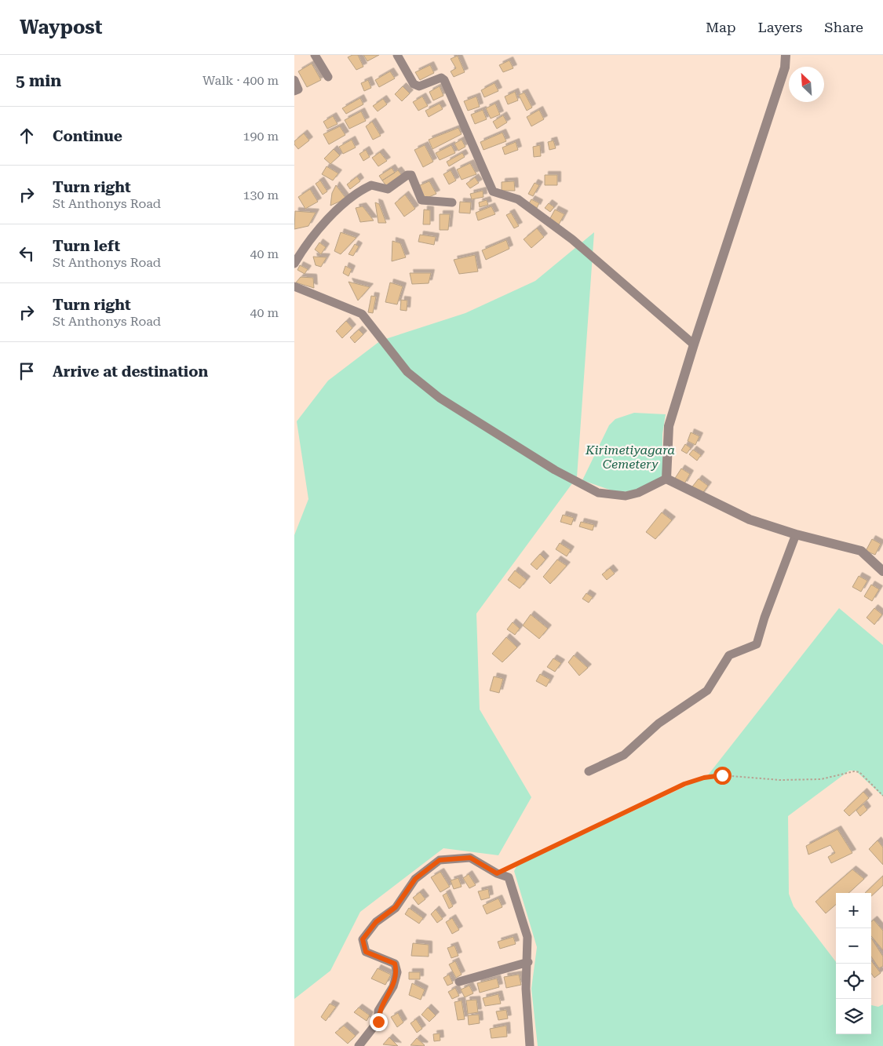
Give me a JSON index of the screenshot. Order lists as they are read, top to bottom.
{
  "parks": ["Kirimetiyagara Cemetery"],
  "north": "top left",
  "page": {
    "header": "Waypost",
    "nav": ["Map", "Layers", "Share"],
    "heading": ["5 min", "Walk · 400 m"],
    "list": [
      ["Continue", "190 m"],
      ["Turn right", "St Anthonys Road", "130 m"],
      ["Turn left", "St Anthonys Road", "40 m"],
      ["Turn right", "St Anthonys Road", "40 m"],
      "Arrive at destination"
    ],
    "map_buttons": ["+", "−"]
  }
}
